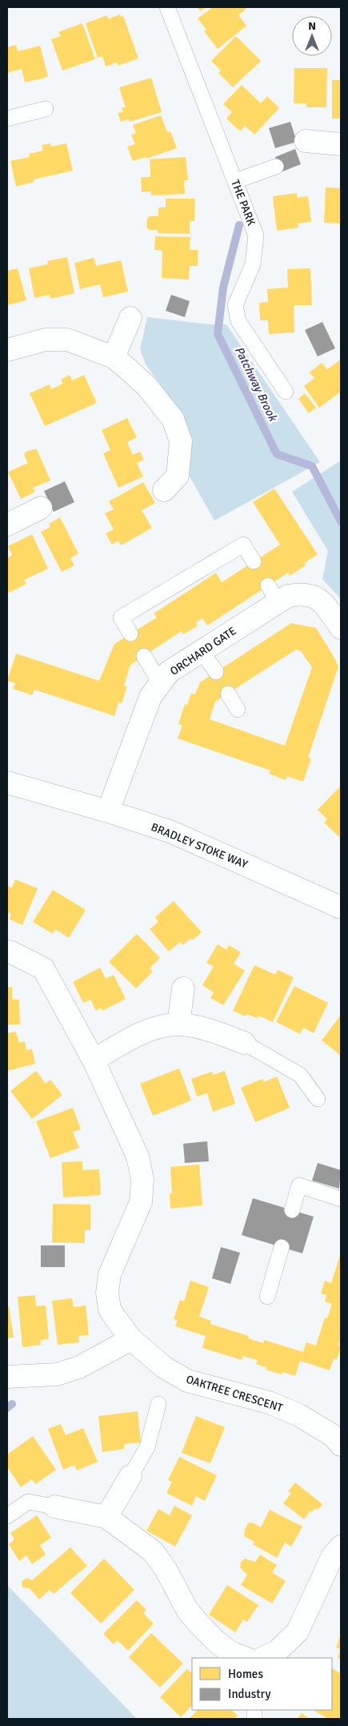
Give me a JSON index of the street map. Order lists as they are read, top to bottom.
{
  "streets": {
    "street": ["ORCHARD GATE", "BRADLEY STOKE WAY", "OAKTREE CRESCENT"],
    "lane": ["THE PARK"]
  },
  "crossings": [
    ["ORCHARD GATE", "BRADLEY STOKE WAY"]
  ],
  "water": ["Patchway Brook"],
  "legend": ["Homes", "Industry"],
  "north": "top"
}
